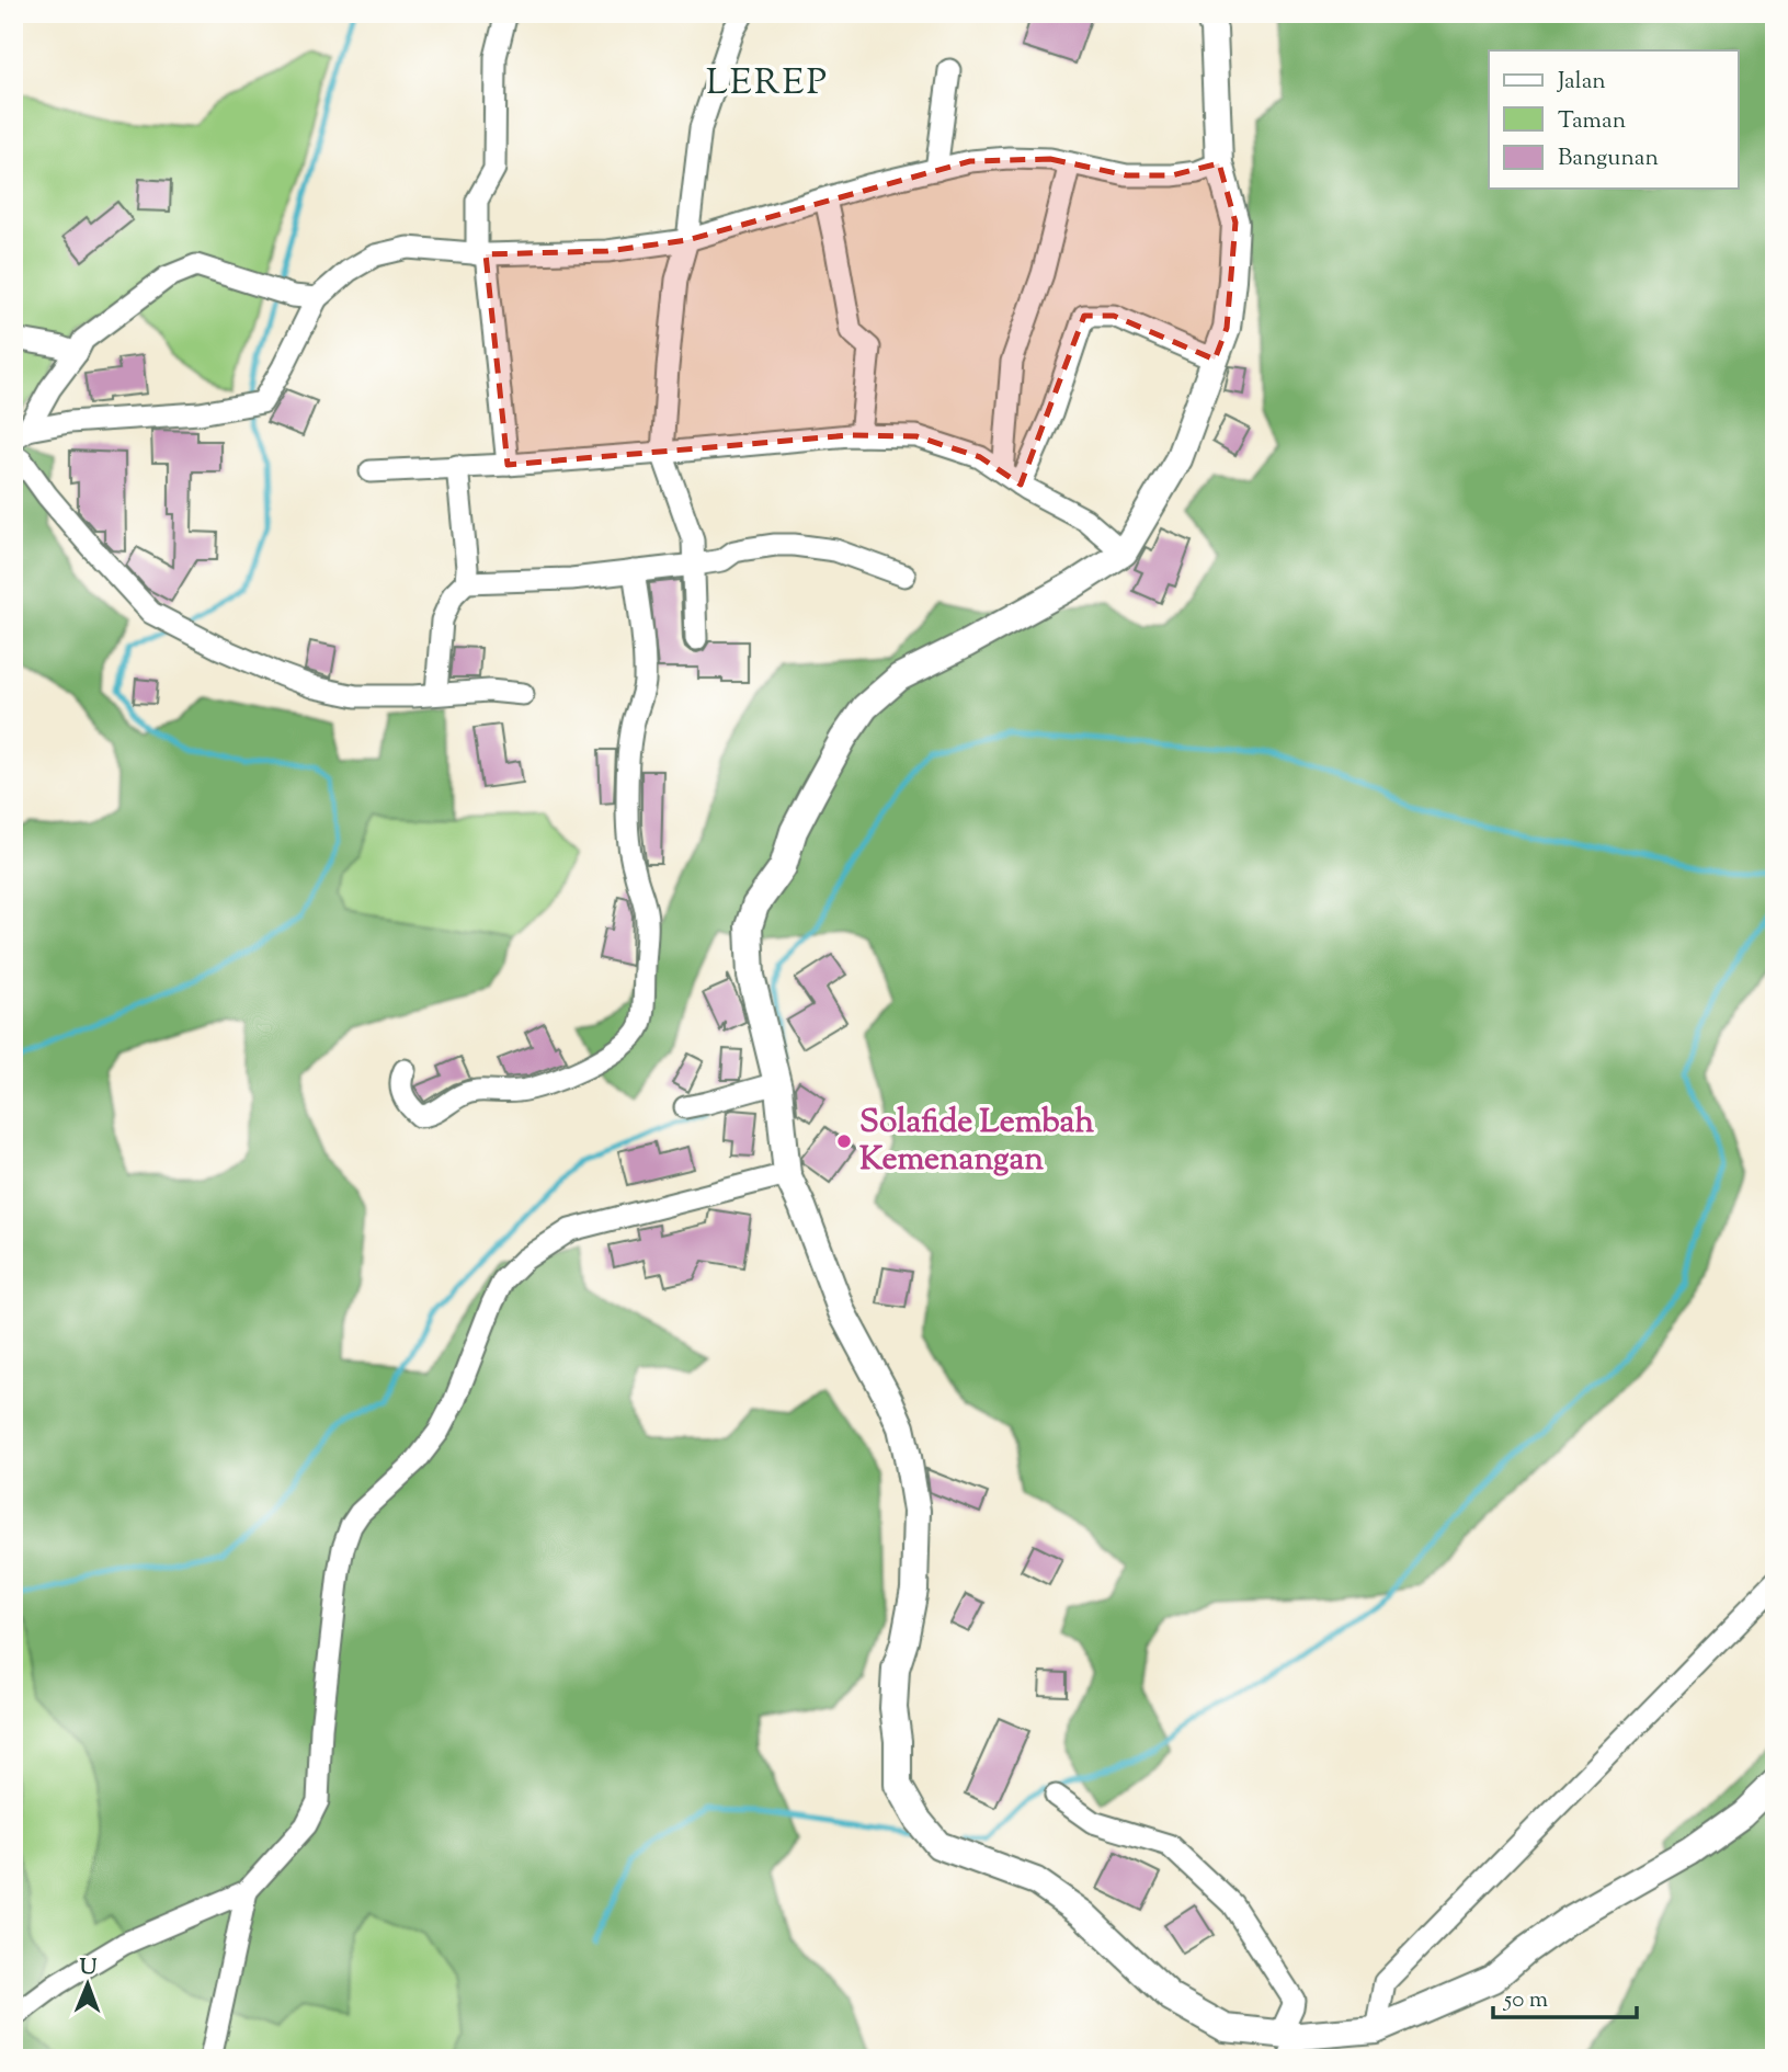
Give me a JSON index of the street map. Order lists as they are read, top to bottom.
{
  "districts": ["LEREP"],
  "places": ["Solafide Lembah Kemenangan"],
  "legend": ["Jalan", "Taman", "Bangunan"],
  "scale_bar": "50 m",
  "north": "top"
}
